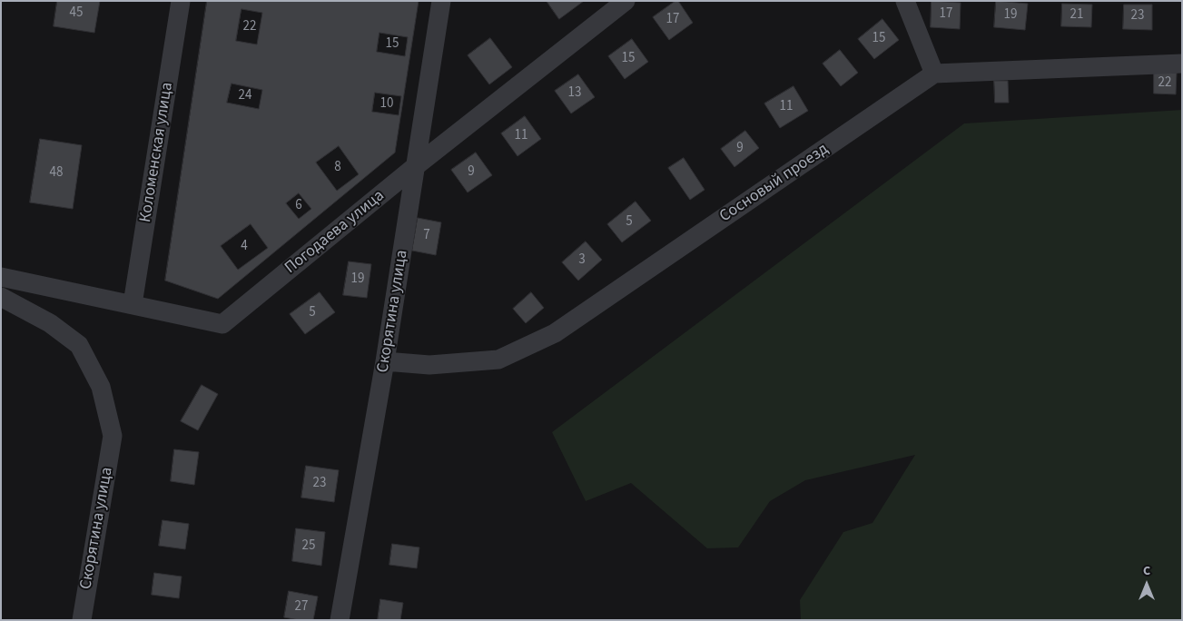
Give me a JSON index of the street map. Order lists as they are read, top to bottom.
{
  "streets": {
    "street": [
      "Коломенская улица",
      "Сосновый проезд",
      "Погодаева улица",
      "Скорятина улица"
    ]
  },
  "crossings": [
    ["Коломенская улица", "Погодаева улица"],
    ["Сосновый проезд", "Скорятина улица"],
    ["Погодаева улица", "Скорятина улица"]
  ],
  "house_numbers": [
    "45",
    "17",
    "19",
    "21",
    "23",
    "17",
    "22",
    "15",
    "15",
    "15",
    "22",
    "13",
    "24",
    "10",
    "11",
    "11",
    "9",
    "8",
    "9",
    "48",
    "6",
    "5",
    "7",
    "4",
    "3",
    "19",
    "5",
    "23",
    "25",
    "27"
  ],
  "north": "top"
}
